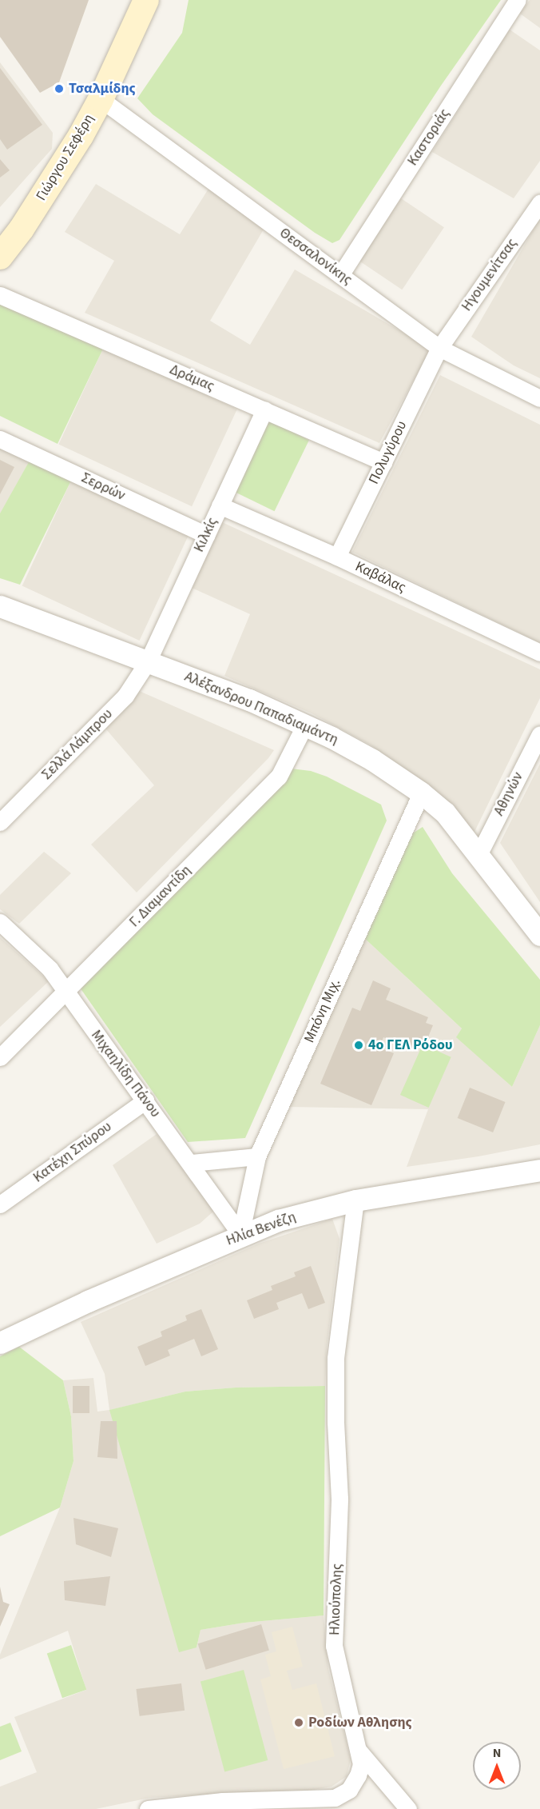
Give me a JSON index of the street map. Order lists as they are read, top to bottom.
{
  "streets": {
    "main road": ["Γιώργου Σεφέρη"],
    "street": [
      "Καστοριάς",
      "Θεσσαλονίκης",
      "Ηγουμενίτσας",
      "Δράμας",
      "Πολυγύρου",
      "Σερρών",
      "Κιλκίς",
      "Καβάλας",
      "Αλέξανδρου Παπαδιαμάντη",
      "Σελλά Λάμπρου",
      "Αθηνών",
      "Γ. Διαμαντίδη",
      "Μπόνη Μιχ.",
      "Μιχαηλίδη Πάνου",
      "Κατέχη Σπύρου",
      "Ηλία Βενέζη",
      "Ηλιούπολης"
    ]
  },
  "crossings": [
    ["Καστοριάς", "Θεσσαλονίκης"],
    ["Γιώργου Σεφέρη", "Θεσσαλονίκης"],
    ["Θεσσαλονίκης", "Ηγουμενίτσας"],
    ["Θεσσαλονίκης", "Πολυγύρου"],
    ["Ηγουμενίτσας", "Πολυγύρου"],
    ["Δράμας", "Πολυγύρου"],
    ["Δράμας", "Κιλκίς"],
    ["Πολυγύρου", "Καβάλας"],
    ["Σερρών", "Κιλκίς"],
    ["Κιλκίς", "Καβάλας"],
    ["Κιλκίς", "Αλέξανδρου Παπαδιαμάντη"],
    ["Κιλκίς", "Σελλά Λάμπρου"],
    ["Αλέξανδρου Παπαδιαμάντη", "Σελλά Λάμπρου"],
    ["Αλέξανδρου Παπαδιαμάντη", "Αθηνών"],
    ["Αλέξανδρου Παπαδιαμάντη", "Γ. Διαμαντίδη"],
    ["Αλέξανδρου Παπαδιαμάντη", "Μπόνη Μιχ."],
    ["Γ. Διαμαντίδη", "Μιχαηλίδη Πάνου"],
    ["Μπόνη Μιχ.", "Μιχαηλίδη Πάνου"],
    ["Μπόνη Μιχ.", "Ηλία Βενέζη"],
    ["Μιχαηλίδη Πάνου", "Κατέχη Σπύρου"],
    ["Μιχαηλίδη Πάνου", "Ηλία Βενέζη"],
    ["Ηλία Βενέζη", "Ηλιούπολης"]
  ],
  "places": ["Τσαλμίδης", "4ο ΓΕΛ Ρόδου", "Ροδίων Αθλησης"],
  "north": "top"
}
